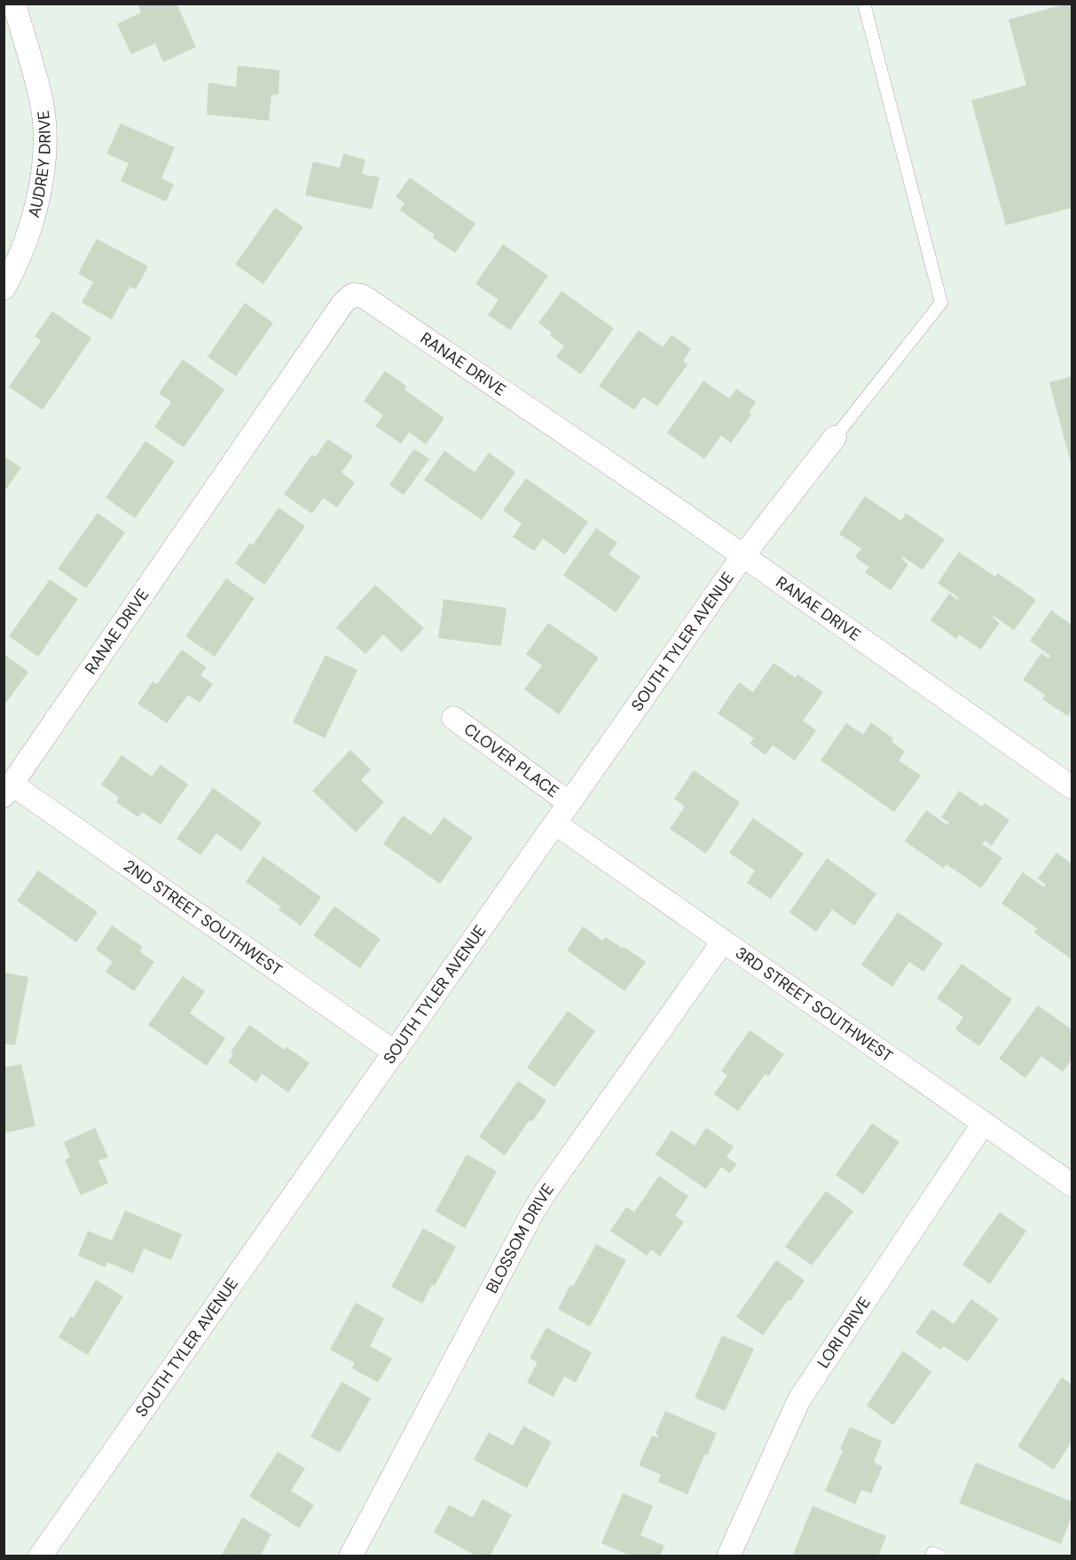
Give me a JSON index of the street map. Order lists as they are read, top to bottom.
{
  "streets": {
    "street": [
      "AUDREY DRIVE",
      "RANAE DRIVE",
      "SOUTH TYLER AVENUE",
      "CLOVER PLACE",
      "2ND STREET SOUTHWEST",
      "3RD STREET SOUTHWEST",
      "BLOSSOM DRIVE",
      "LORI DRIVE"
    ]
  },
  "crossings": [
    ["RANAE DRIVE", "SOUTH TYLER AVENUE"],
    ["RANAE DRIVE", "2ND STREET SOUTHWEST"],
    ["SOUTH TYLER AVENUE", "CLOVER PLACE"],
    ["SOUTH TYLER AVENUE", "2ND STREET SOUTHWEST"],
    ["SOUTH TYLER AVENUE", "3RD STREET SOUTHWEST"],
    ["3RD STREET SOUTHWEST", "BLOSSOM DRIVE"],
    ["3RD STREET SOUTHWEST", "LORI DRIVE"]
  ]
}
